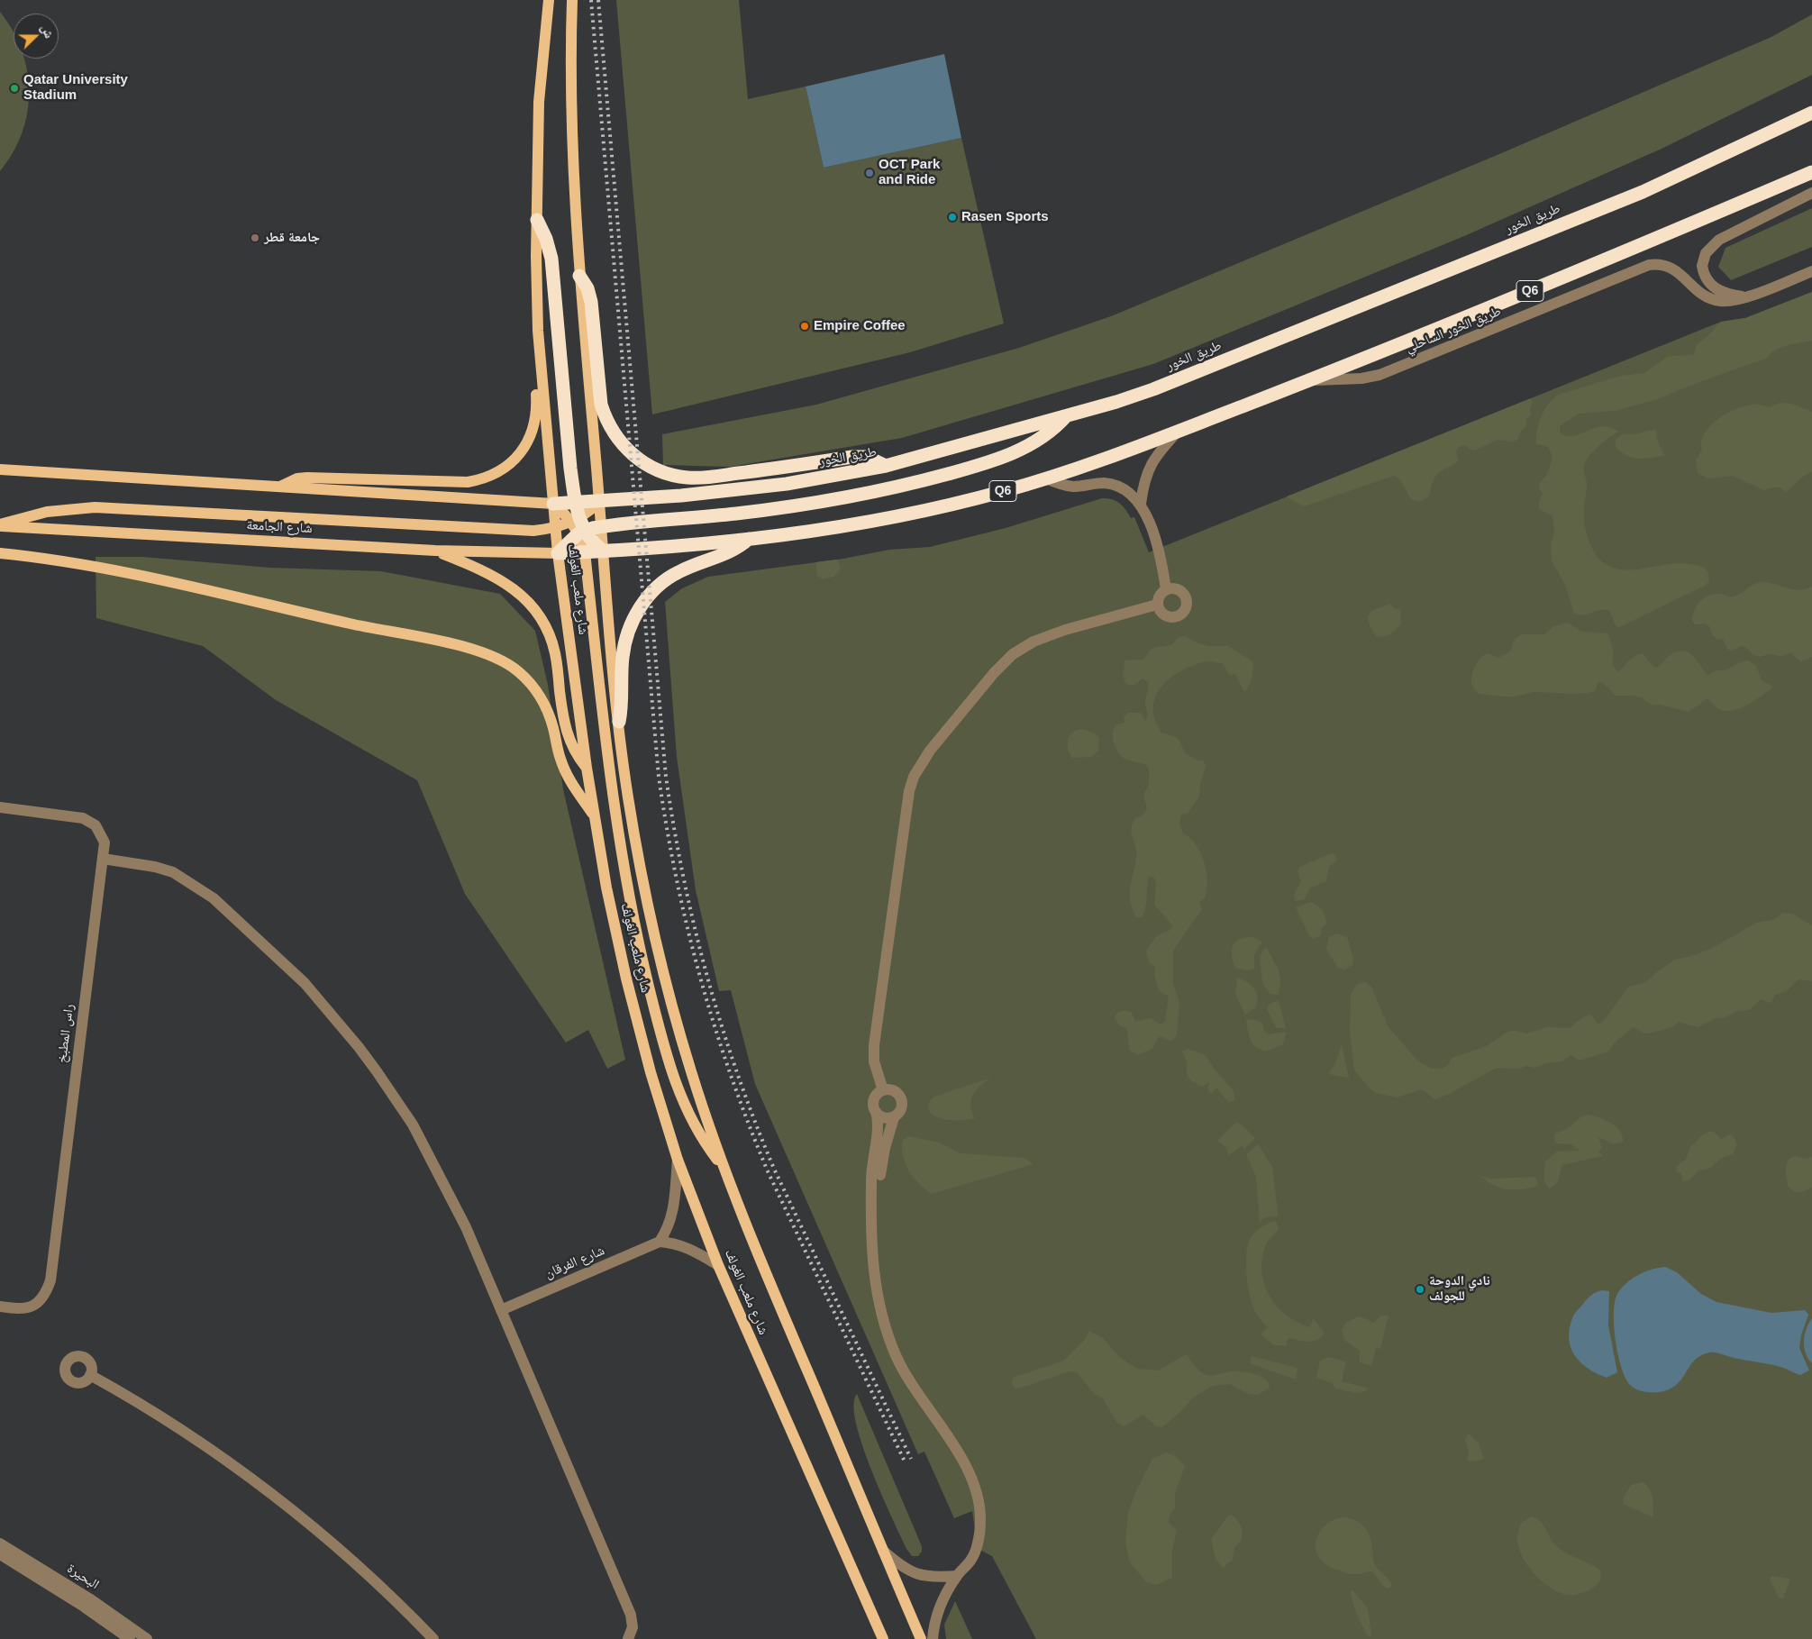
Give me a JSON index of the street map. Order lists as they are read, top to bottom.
{
  "streets": {
    "highway": ["طريق الخور", "Q6"],
    "main road": ["شارع الجامعة", "شارع ملعب الغولف"],
    "street": [
      "طريق الخور الساحلي",
      "راس المطبخ",
      "شارع الفرقان",
      "البحيرة"
    ]
  },
  "crossings": [
    ["طريق الخور", "شارع ملعب الغولف"],
    ["Q6", "طريق الخور الساحلي"],
    ["Q6", "شارع الجامعة"],
    ["Q6", "شارع ملعب الغولف"],
    ["شارع الجامعة", "شارع ملعب الغولف"]
  ],
  "places": [
    "Qatar University Stadium",
    "OCT Park and Ride",
    "Rasen Sports",
    "جامعة قطر",
    "Empire Coffee",
    "نادي الدوحة للجولف"
  ],
  "north": "right"
}
